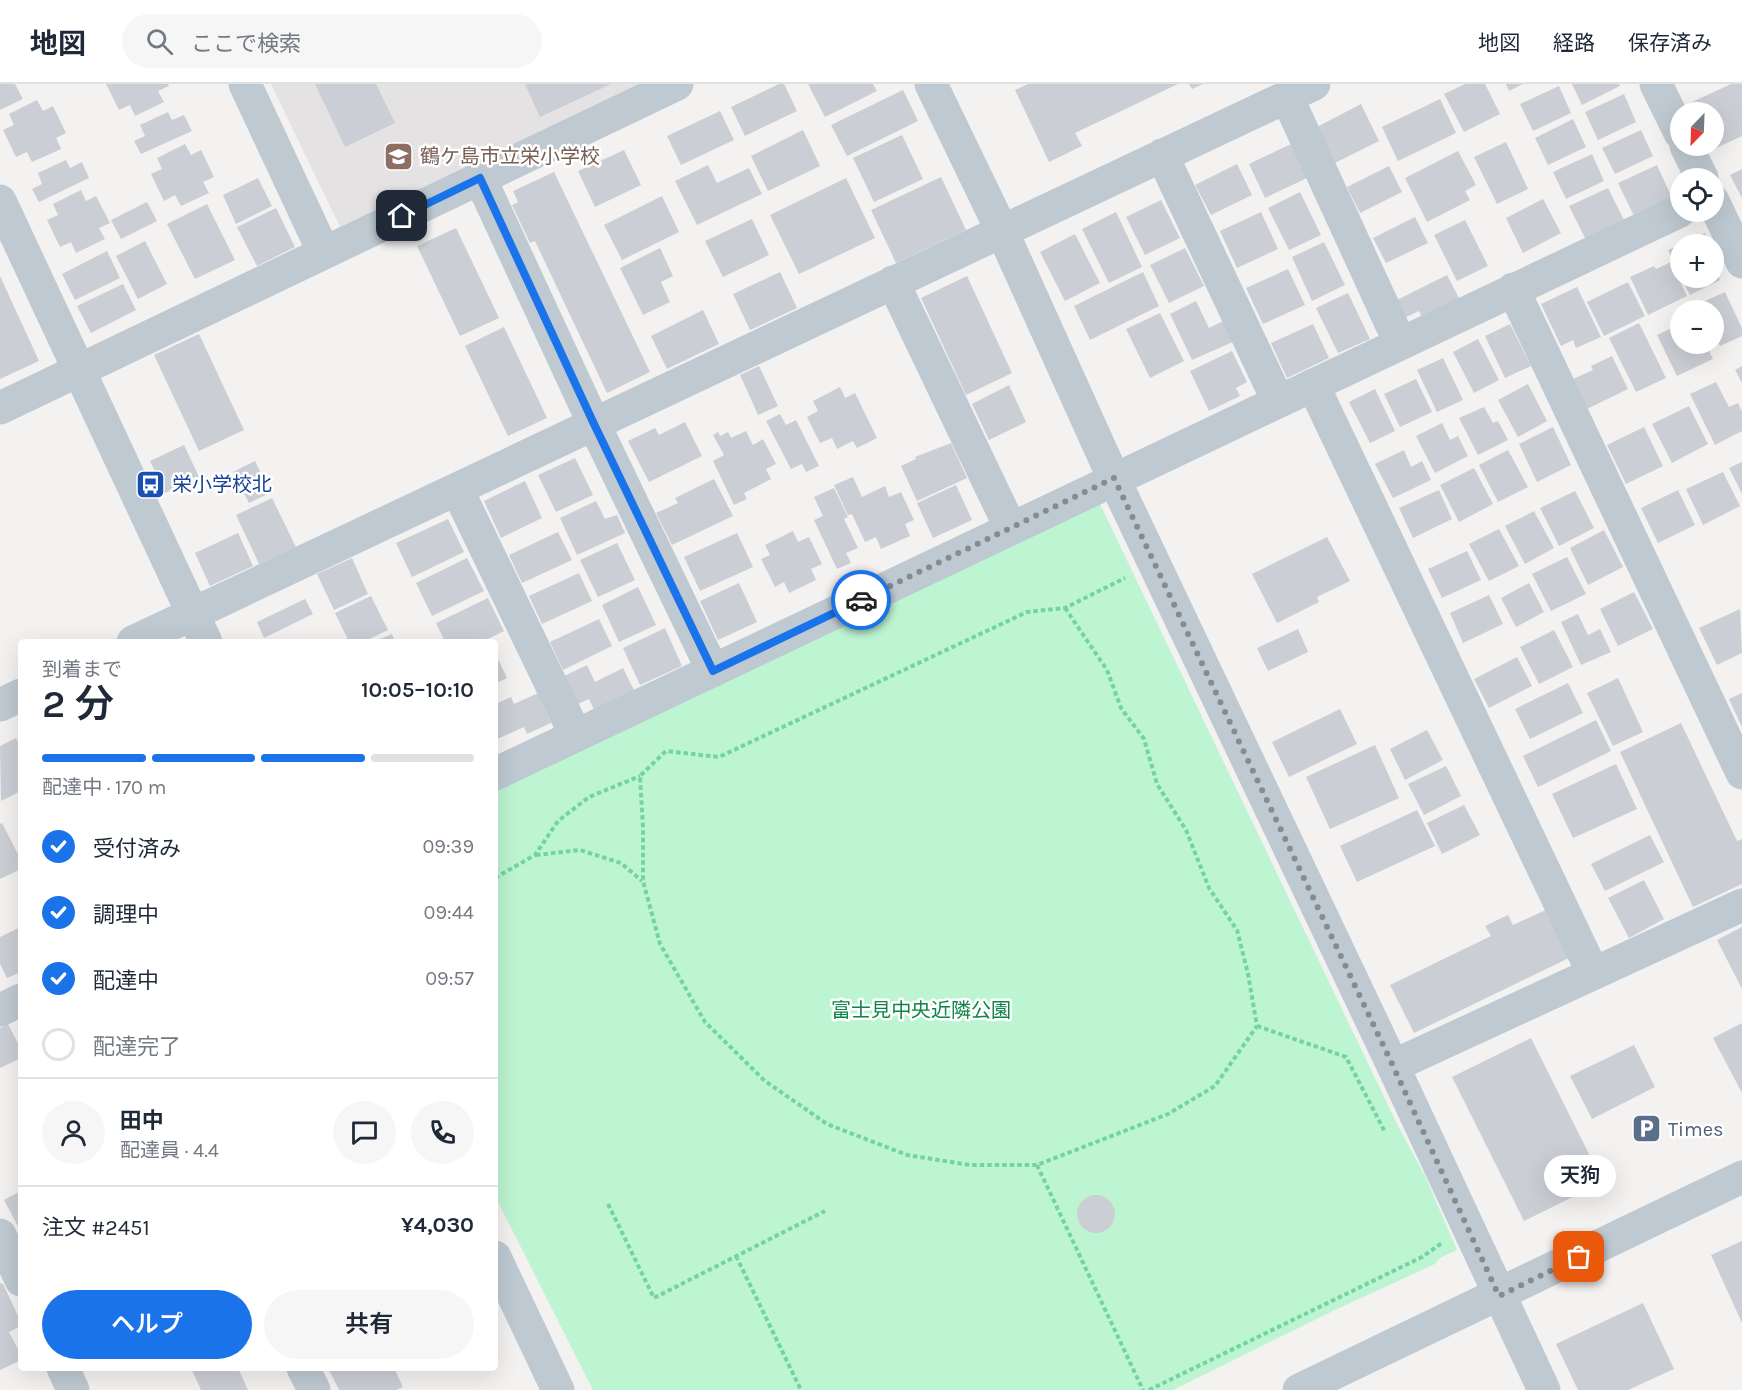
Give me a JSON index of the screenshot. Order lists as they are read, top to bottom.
{
  "parks": ["富士見中央近隣公園"],
  "places": {
    "school or university": ["鶴ケ島市立栄小学校"],
    "bus stop": ["栄小学校北"],
    "parking": ["Times"],
    "other": ["天狗"]
  },
  "north": "bottom left",
  "page": {
    "header": "地図",
    "search": "ここで検索",
    "nav": ["地図", "経路", "保存済み"],
    "map_buttons": ["+", "−"],
    "heading": ["2 分", "到着まで", "10:05–10:10"],
    "panel": [
      "田中",
      "配達員 · 4.4",
      "注文 #2451",
      "¥4,030"
    ],
    "bar": "配達中 · 170 m",
    "list": [
      ["受付済み", "09:39"],
      ["調理中", "09:44"],
      ["配達中", "09:57"],
      "配達完了"
    ],
    "bubble": "天狗",
    "buttons": ["ヘルプ", "共有"]
  }
}
